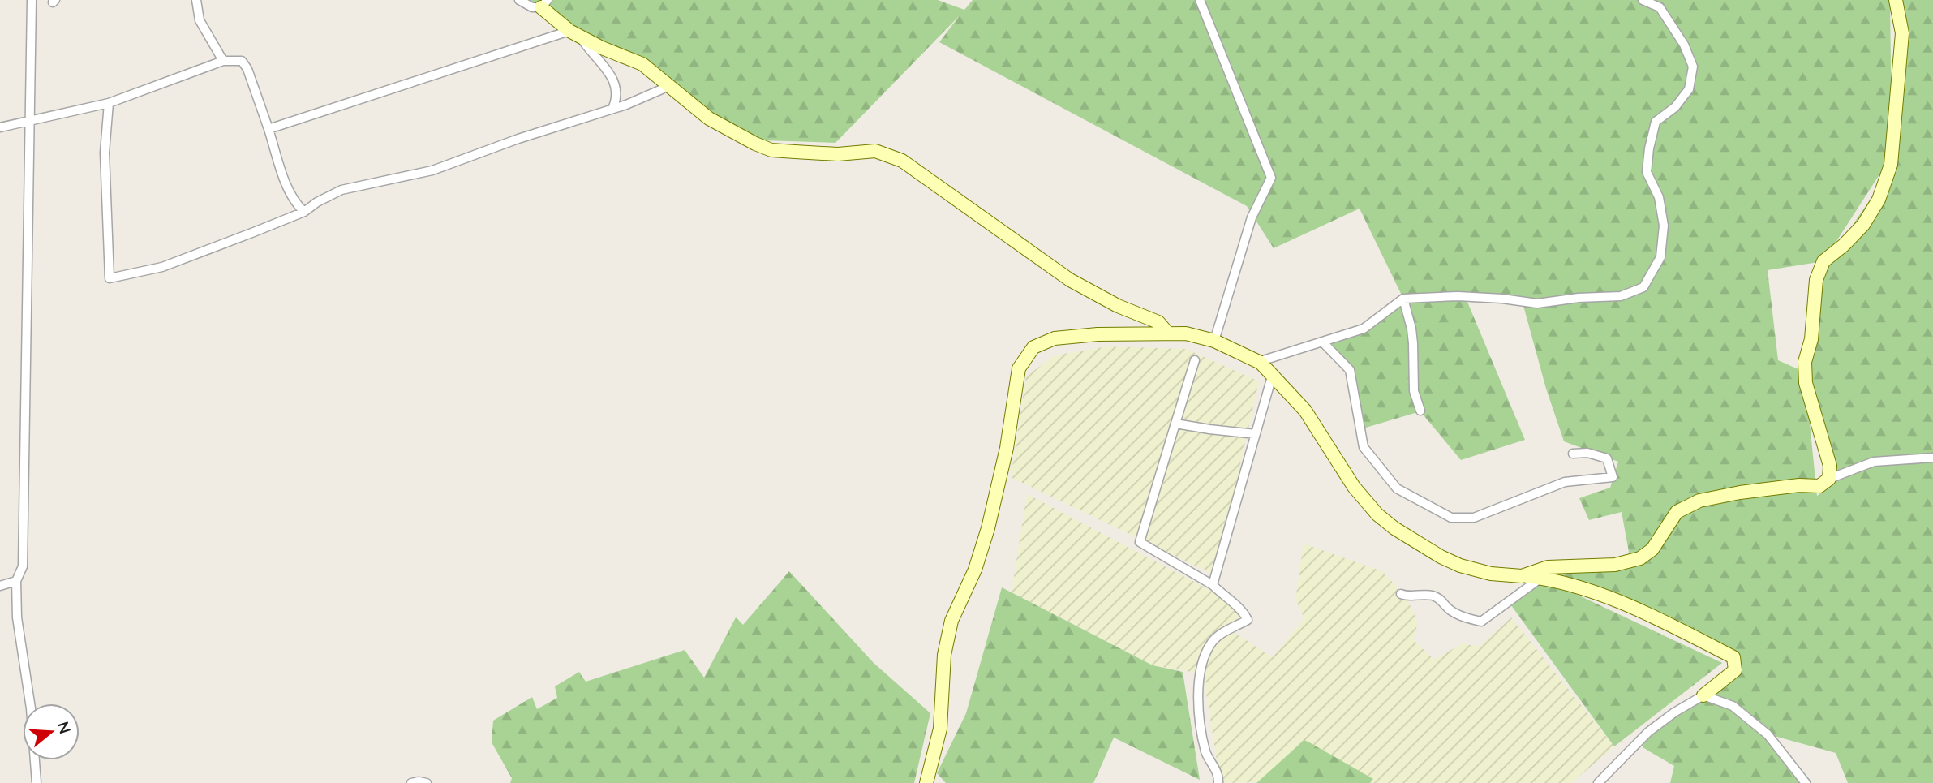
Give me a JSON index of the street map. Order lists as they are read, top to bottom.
{
  "north": "right"
}
